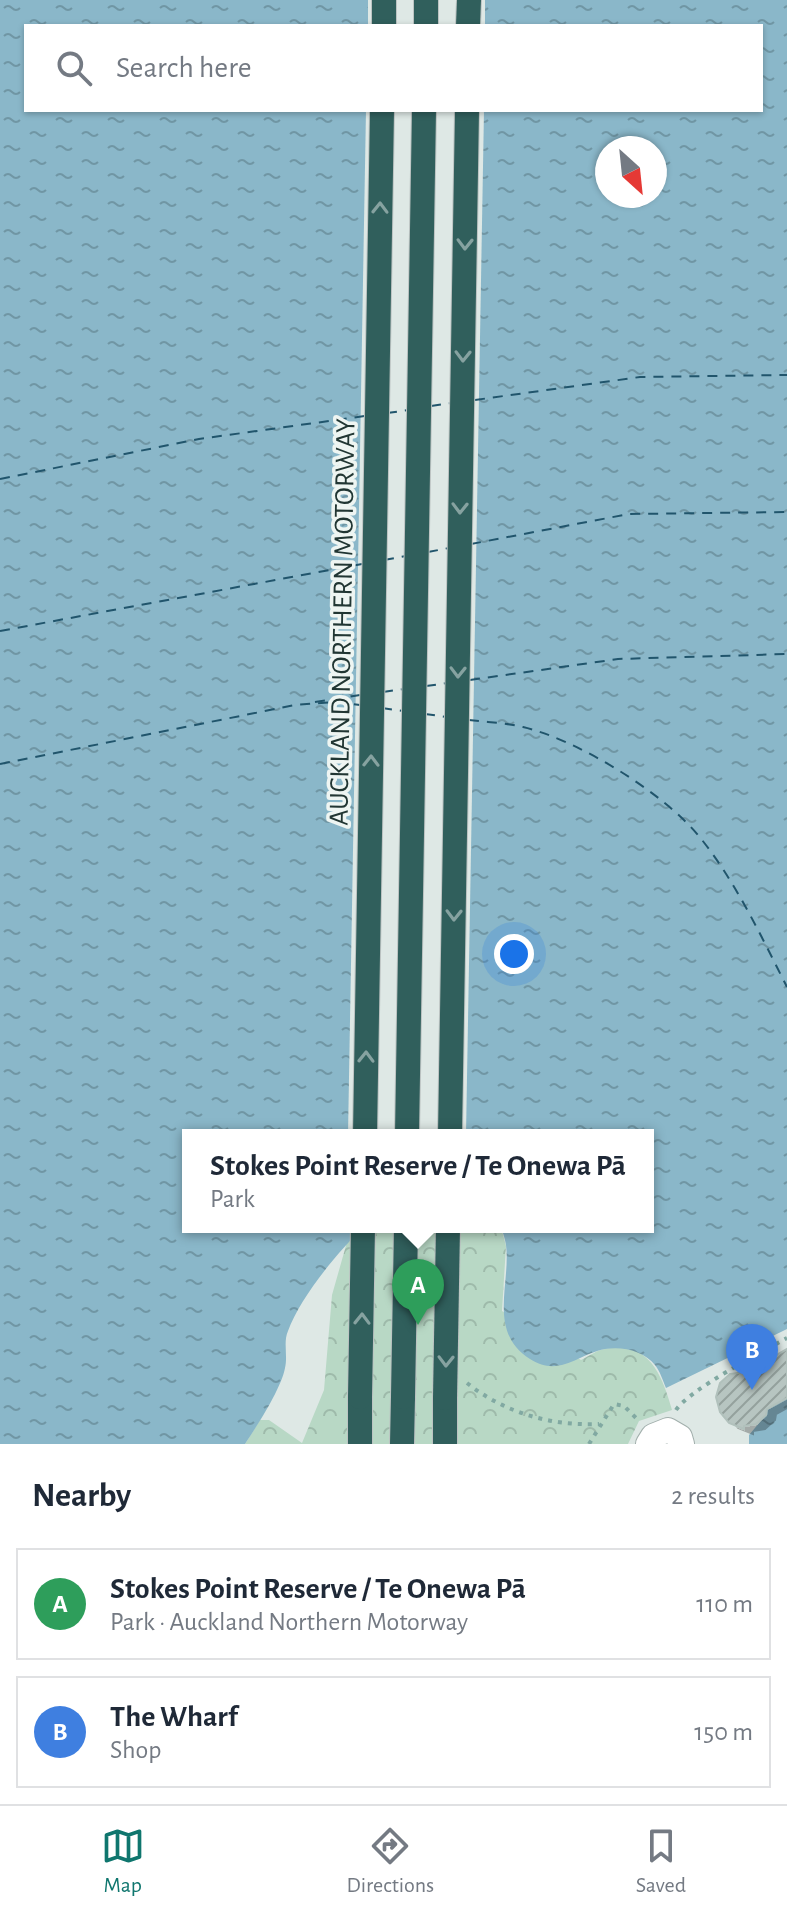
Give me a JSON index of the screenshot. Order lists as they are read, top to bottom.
{
  "streets": {
    "highway": ["AUCKLAND NORTHERN MOTORWAY"]
  },
  "north": "bottom right",
  "page": {
    "search": "Search here",
    "popup": ["Stokes Point Reserve / Te Onewa Pā", "Park"],
    "pins": ["A", "B"],
    "heading": ["Nearby", "2 results"],
    "list": [
      {
        "mark": "A",
        "name": "Stokes Point Reserve / Te Onewa Pā",
        "note": "Park · Auckland Northern Motorway",
        "value": "110 m"
      },
      {
        "mark": "B",
        "name": "The Wharf",
        "note": "Shop",
        "value": "150 m"
      }
    ],
    "nav": ["Map", "Directions", "Saved"]
  }
}
